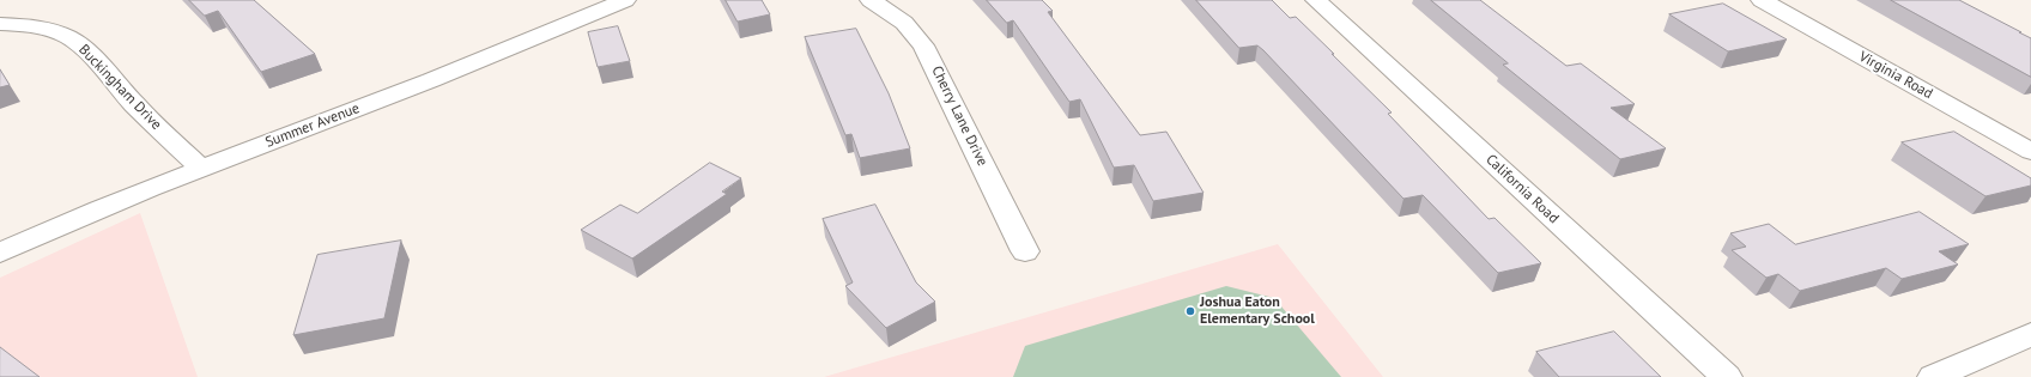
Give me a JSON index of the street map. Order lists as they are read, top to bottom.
{
  "streets": {
    "street": [
      "Virginia Road",
      "Buckingham Drive",
      "Cherry Lane Drive",
      "Summer Avenue",
      "California Road"
    ]
  },
  "crossings": [
    ["Buckingham Drive", "Summer Avenue"]
  ],
  "places": ["Joshua Eaton Elementary School"]
}
